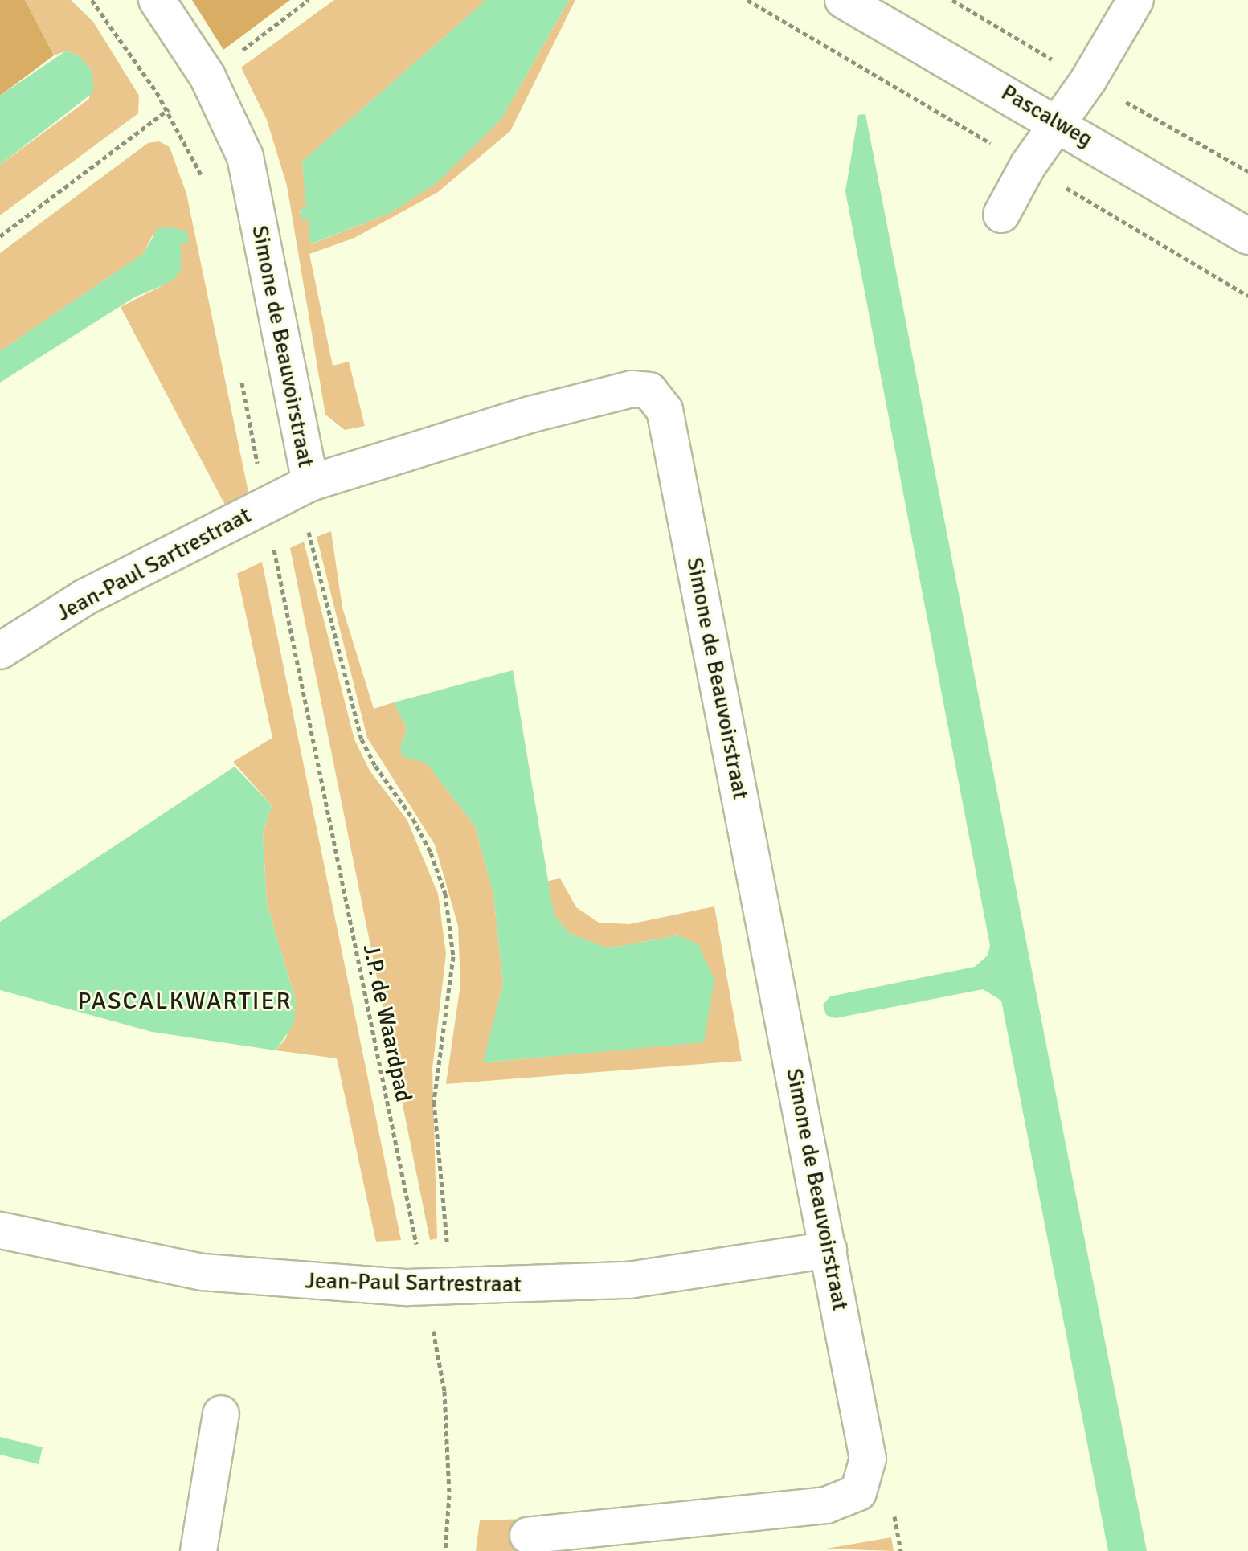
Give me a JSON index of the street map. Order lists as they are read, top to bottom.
{
  "streets": {
    "street": ["Pascalweg", "Simone de Beauvoirstraat", "Jean-Paul Sartrestraat"],
    "path": ["J.P. de Waardpad"]
  },
  "crossings": [
    ["Simone de Beauvoirstraat", "Jean-Paul Sartrestraat"],
    ["Simone de Beauvoirstraat", "J.P. de Waardpad"],
    ["Jean-Paul Sartrestraat", "J.P. de Waardpad"]
  ],
  "districts": ["PASCALKWARTIER"]
}
